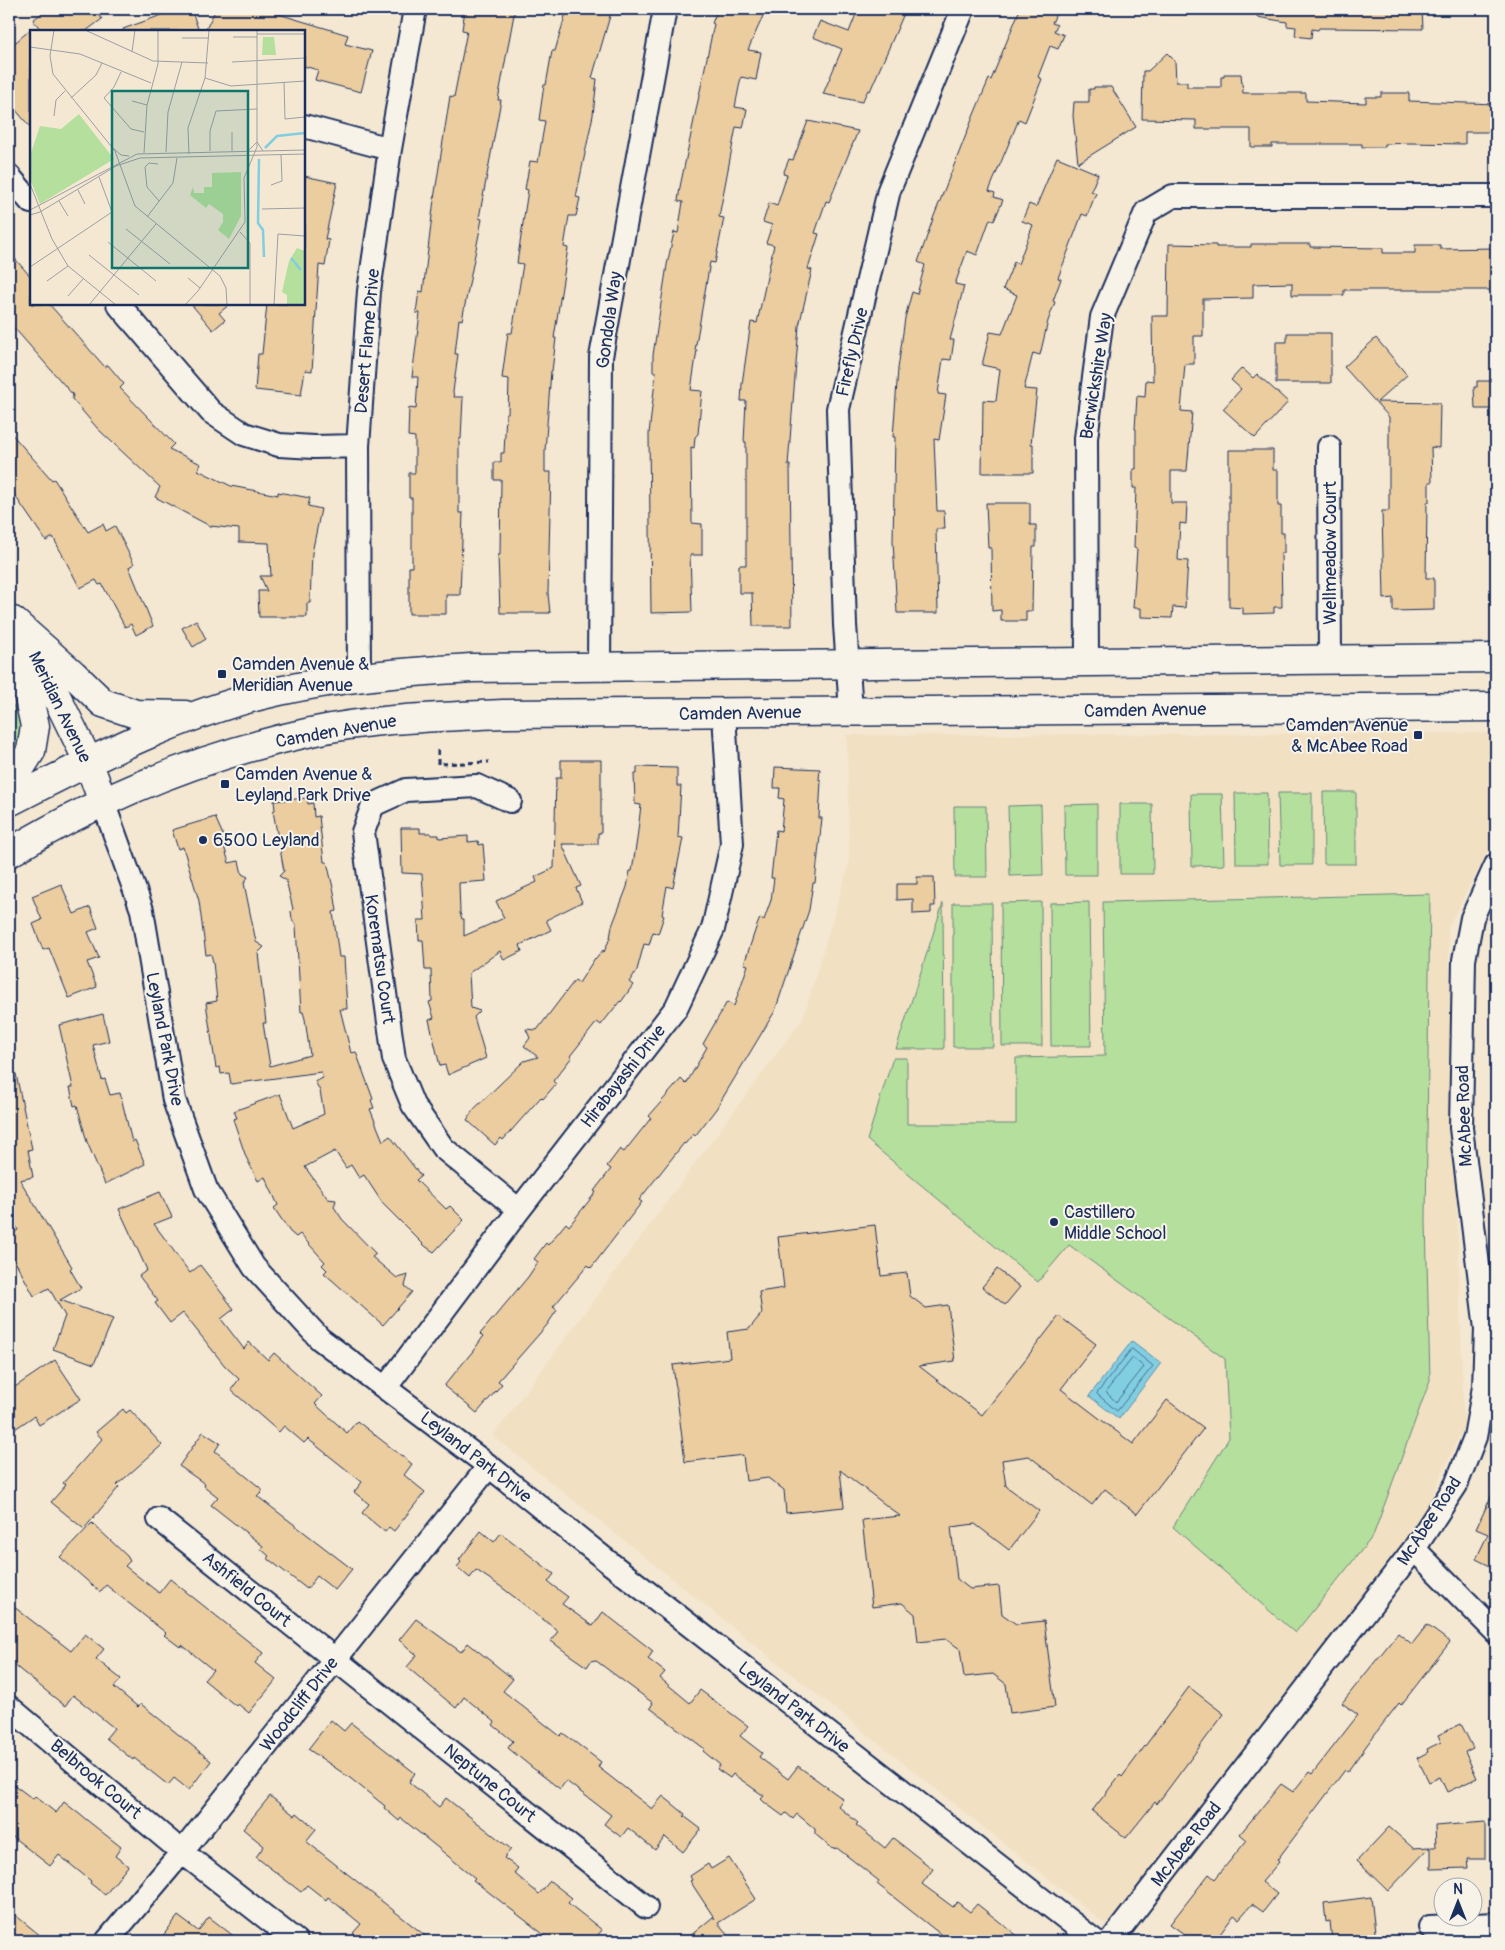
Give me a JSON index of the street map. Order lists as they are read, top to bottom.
{
  "streets": {
    "main road": ["Meridian Avenue", "Camden Avenue"],
    "street": [
      "Gondola Way",
      "Desert Flame Drive",
      "Firefly Drive",
      "Berwickshire Way",
      "Wellmeadow Court",
      "Korematsu Court",
      "Leyland Park Drive",
      "Hirabayashi Drive",
      "McAbee Road",
      "Ashfield Court",
      "Woodcliff Drive",
      "Belbrook Court",
      "Neptune Court"
    ]
  },
  "crossings": [
    ["Firefly Drive", "Camden Avenue"],
    ["Meridian Avenue", "Camden Avenue"],
    ["Meridian Avenue", "Leyland Park Drive"],
    ["Camden Avenue", "Leyland Park Drive"],
    ["Camden Avenue", "Hirabayashi Drive"],
    ["Korematsu Court", "Hirabayashi Drive"],
    ["Leyland Park Drive", "Hirabayashi Drive"],
    ["Leyland Park Drive", "Woodcliff Drive"],
    ["Ashfield Court", "Woodcliff Drive"],
    ["Ashfield Court", "Neptune Court"],
    ["Woodcliff Drive", "Belbrook Court"],
    ["Woodcliff Drive", "Neptune Court"]
  ],
  "places": {
    "transit": ["Camden Avenue & Meridian Avenue", "Camden Avenue & McAbee Road", "Camden Avenue & Leyland Park Drive"],
    "other": ["6500 Leyland", "Castillero Middle School"]
  },
  "north": "top"
}
